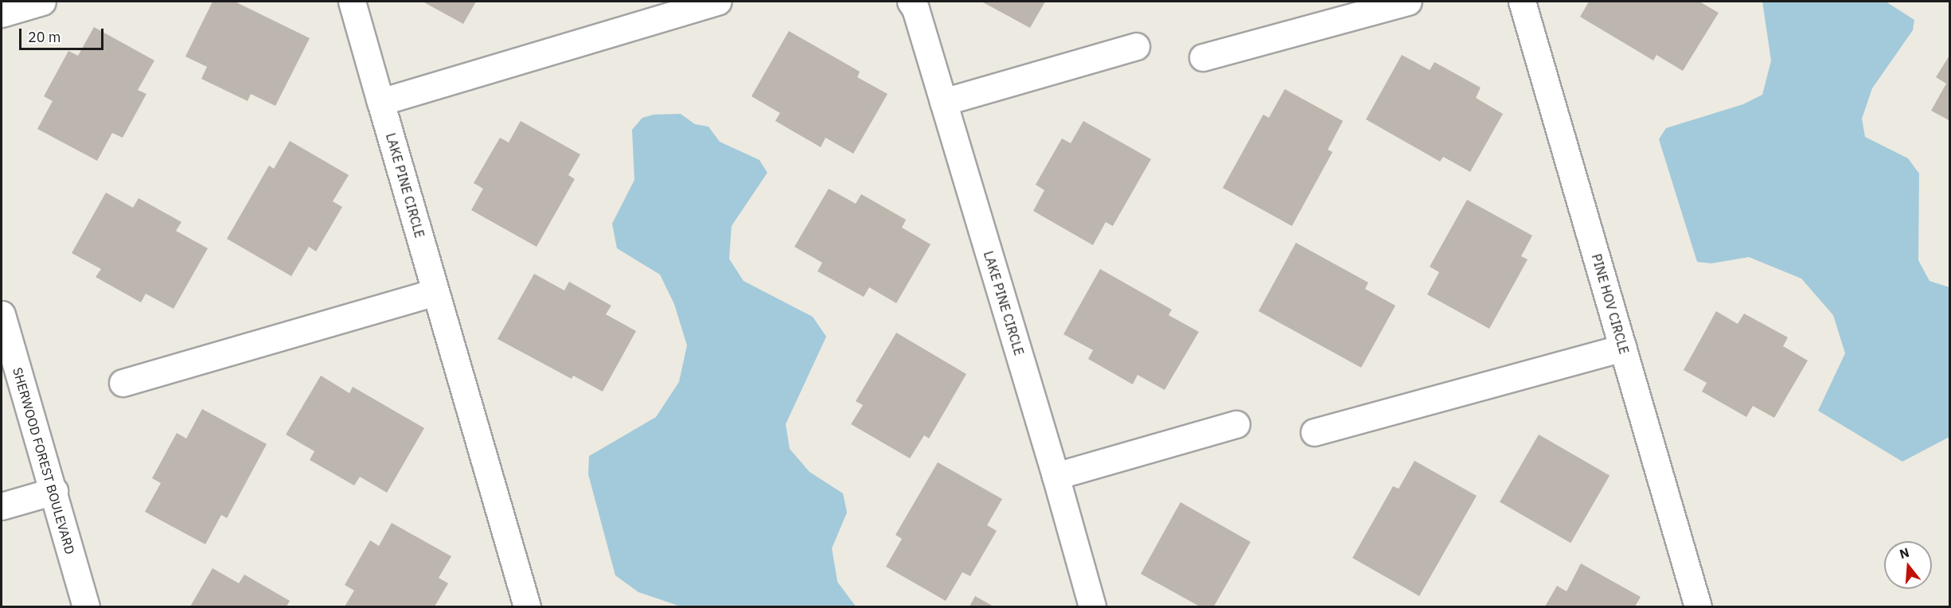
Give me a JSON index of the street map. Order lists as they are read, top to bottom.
{
  "streets": {
    "street": ["LAKE PINE CIRCLE", "PINE HOV CIRCLE", "SHERWOOD FOREST BOULEVARD"]
  },
  "scale_bar": "20 m",
  "north": "top"
}
